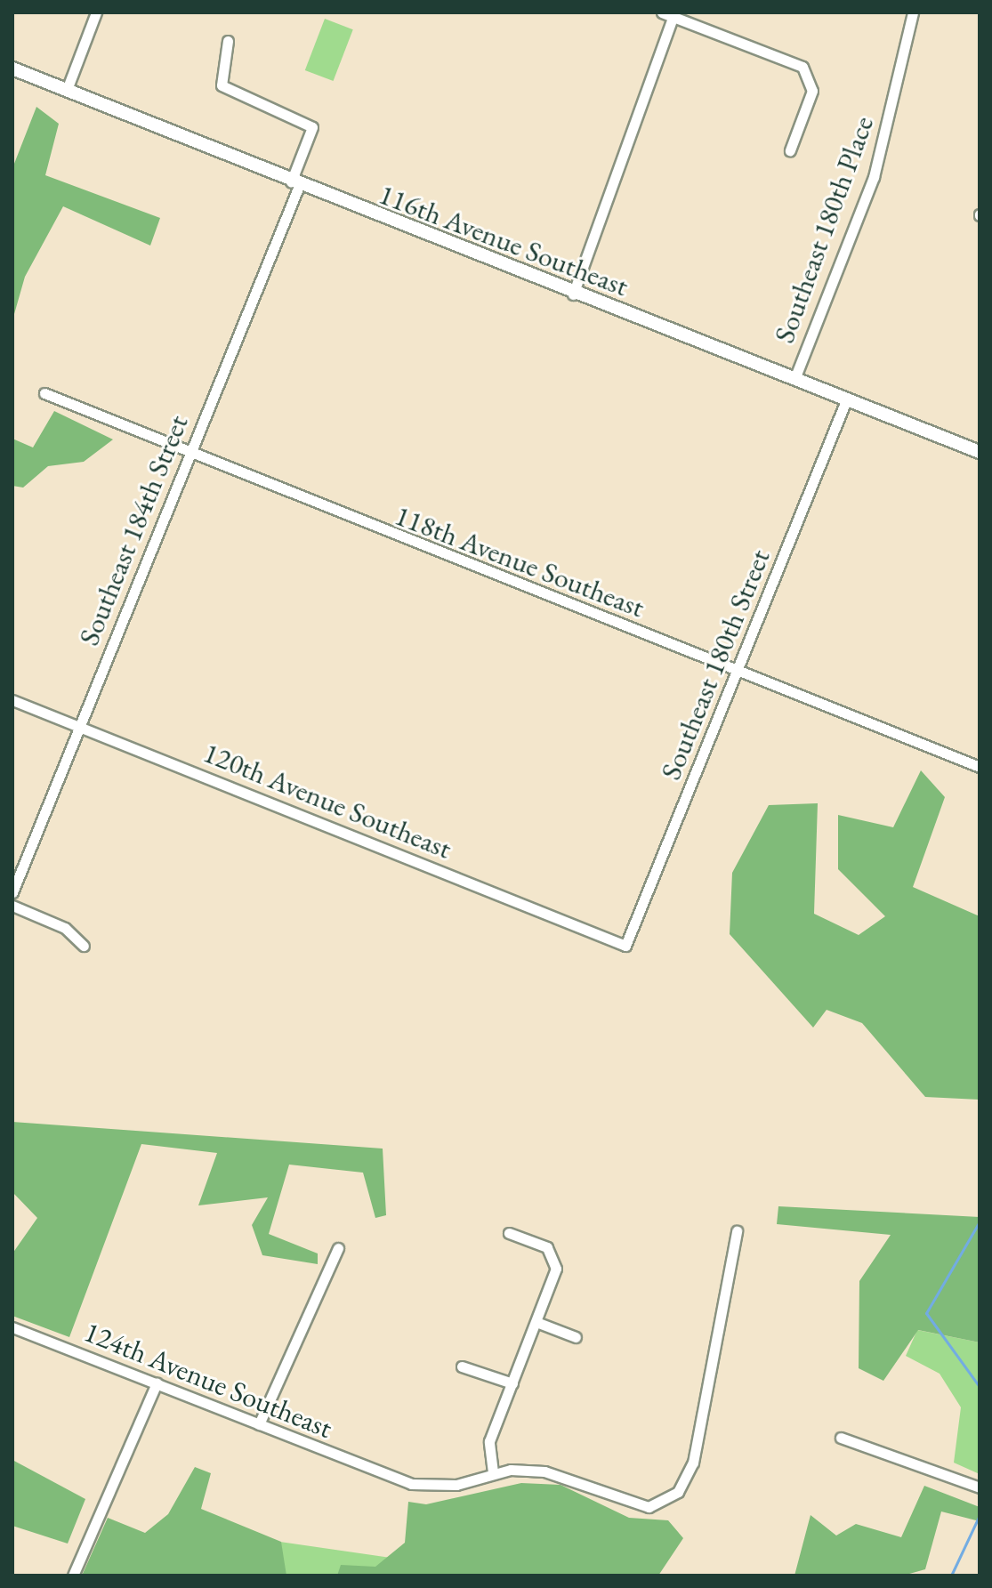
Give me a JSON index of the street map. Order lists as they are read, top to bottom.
{
  "streets": {
    "street": [
      "Southeast 180th Place",
      "116th Avenue Southeast",
      "Southeast 184th Street",
      "118th Avenue Southeast",
      "Southeast 180th Street",
      "120th Avenue Southeast",
      "124th Avenue Southeast"
    ]
  },
  "crossings": [
    ["Southeast 180th Place", "116th Avenue Southeast"],
    ["116th Avenue Southeast", "Southeast 184th Street"],
    ["116th Avenue Southeast", "Southeast 180th Street"],
    ["Southeast 184th Street", "118th Avenue Southeast"],
    ["Southeast 184th Street", "120th Avenue Southeast"],
    ["118th Avenue Southeast", "Southeast 180th Street"],
    ["Southeast 180th Street", "120th Avenue Southeast"]
  ]
}
